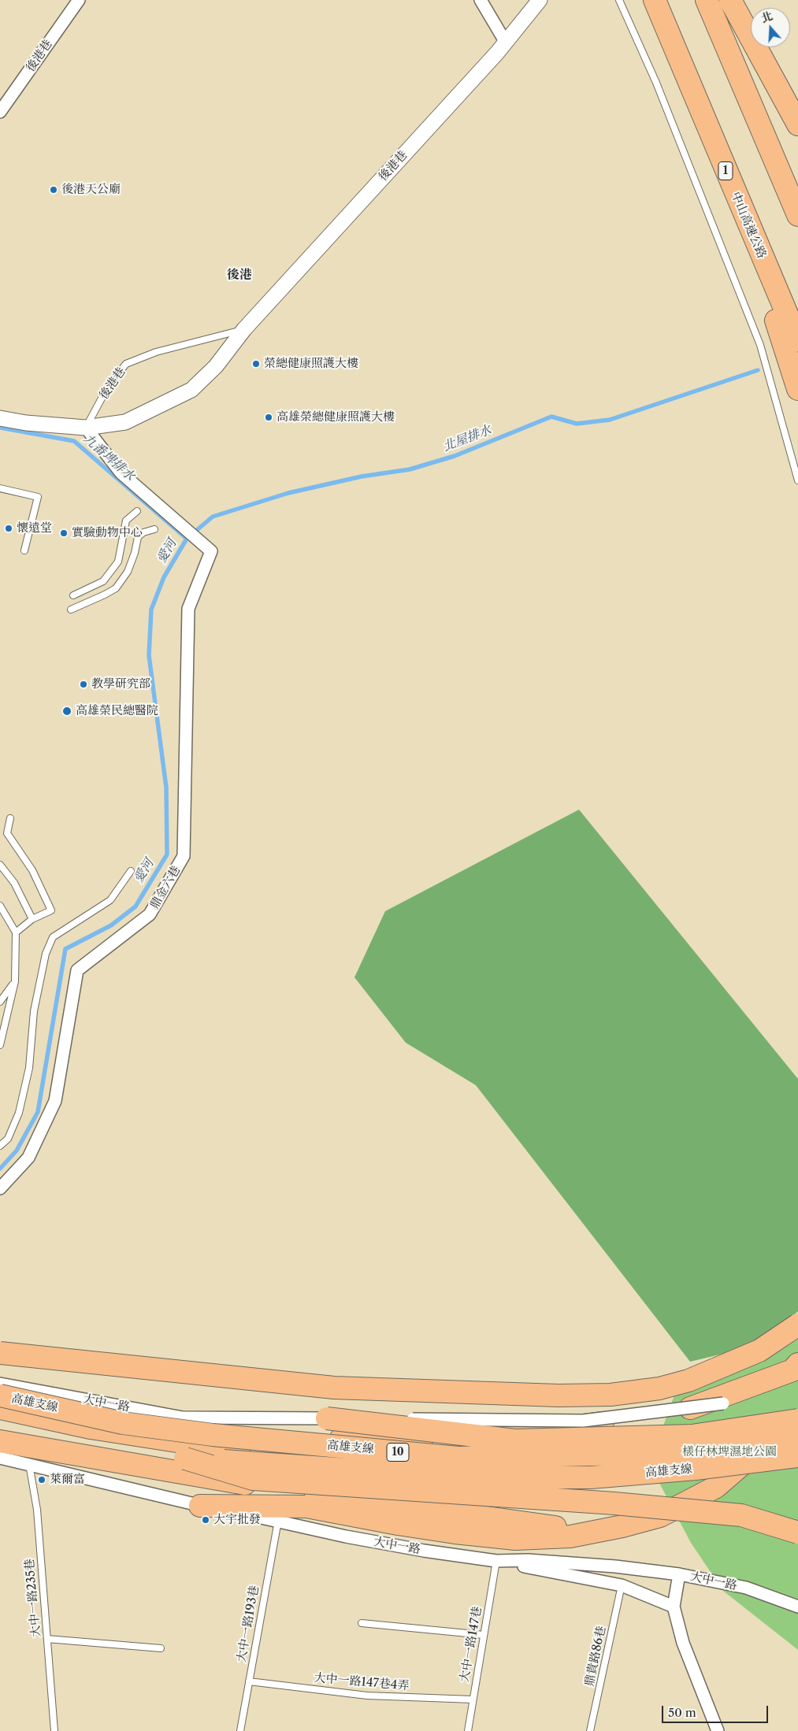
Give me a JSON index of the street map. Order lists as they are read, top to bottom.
{
  "streets": {
    "highway": [
      "1",
      "中山高速公路",
      "高雄支線",
      "10"
    ],
    "street": ["後港巷", "鼎金六巷", "大中一路"],
    "lane": [
      "大中一路235巷",
      "大中一路193巷",
      "大中一路147巷",
      "鼎貴路86巷",
      "大中一路147巷4弄"
    ]
  },
  "crossings": [
    ["後港巷", "鼎金六巷"],
    ["大中一路", "大中一路235巷"],
    ["大中一路", "大中一路193巷"],
    ["大中一路", "大中一路147巷"],
    ["大中一路193巷", "大中一路147巷4弄"],
    ["大中一路147巷", "大中一路147巷4弄"]
  ],
  "districts": ["後港"],
  "water": ["北屋排水", "九番埤排水", "愛河"],
  "parks": ["檨仔林埤濕地公園"],
  "places": [
    "後港天公廟",
    "榮總健康照護大樓",
    "高雄榮總健康照護大樓",
    "懷遠堂",
    "實驗動物中心",
    "教學研究部",
    "高雄榮民總醫院",
    "萊爾富",
    "大宇批發"
  ],
  "scale_bar": "50 m",
  "north": "top"
}
